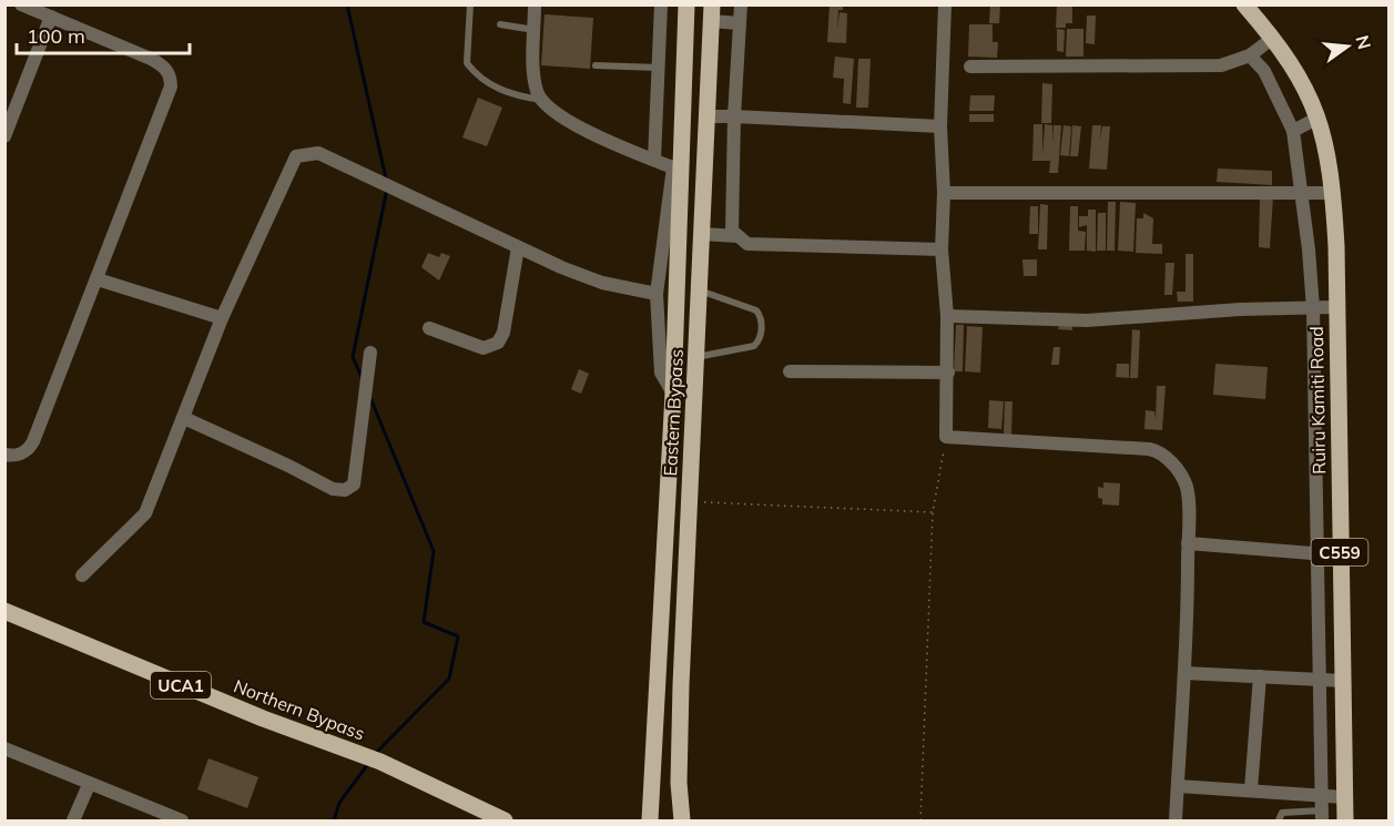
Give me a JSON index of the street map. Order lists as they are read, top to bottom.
{
  "streets": {
    "main road": [
      "Ruiru Kamiti Road",
      "Eastern Bypass",
      "C559",
      "UCA1",
      "Northern Bypass"
    ]
  },
  "scale_bar": "100 m",
  "north": "right"
}
